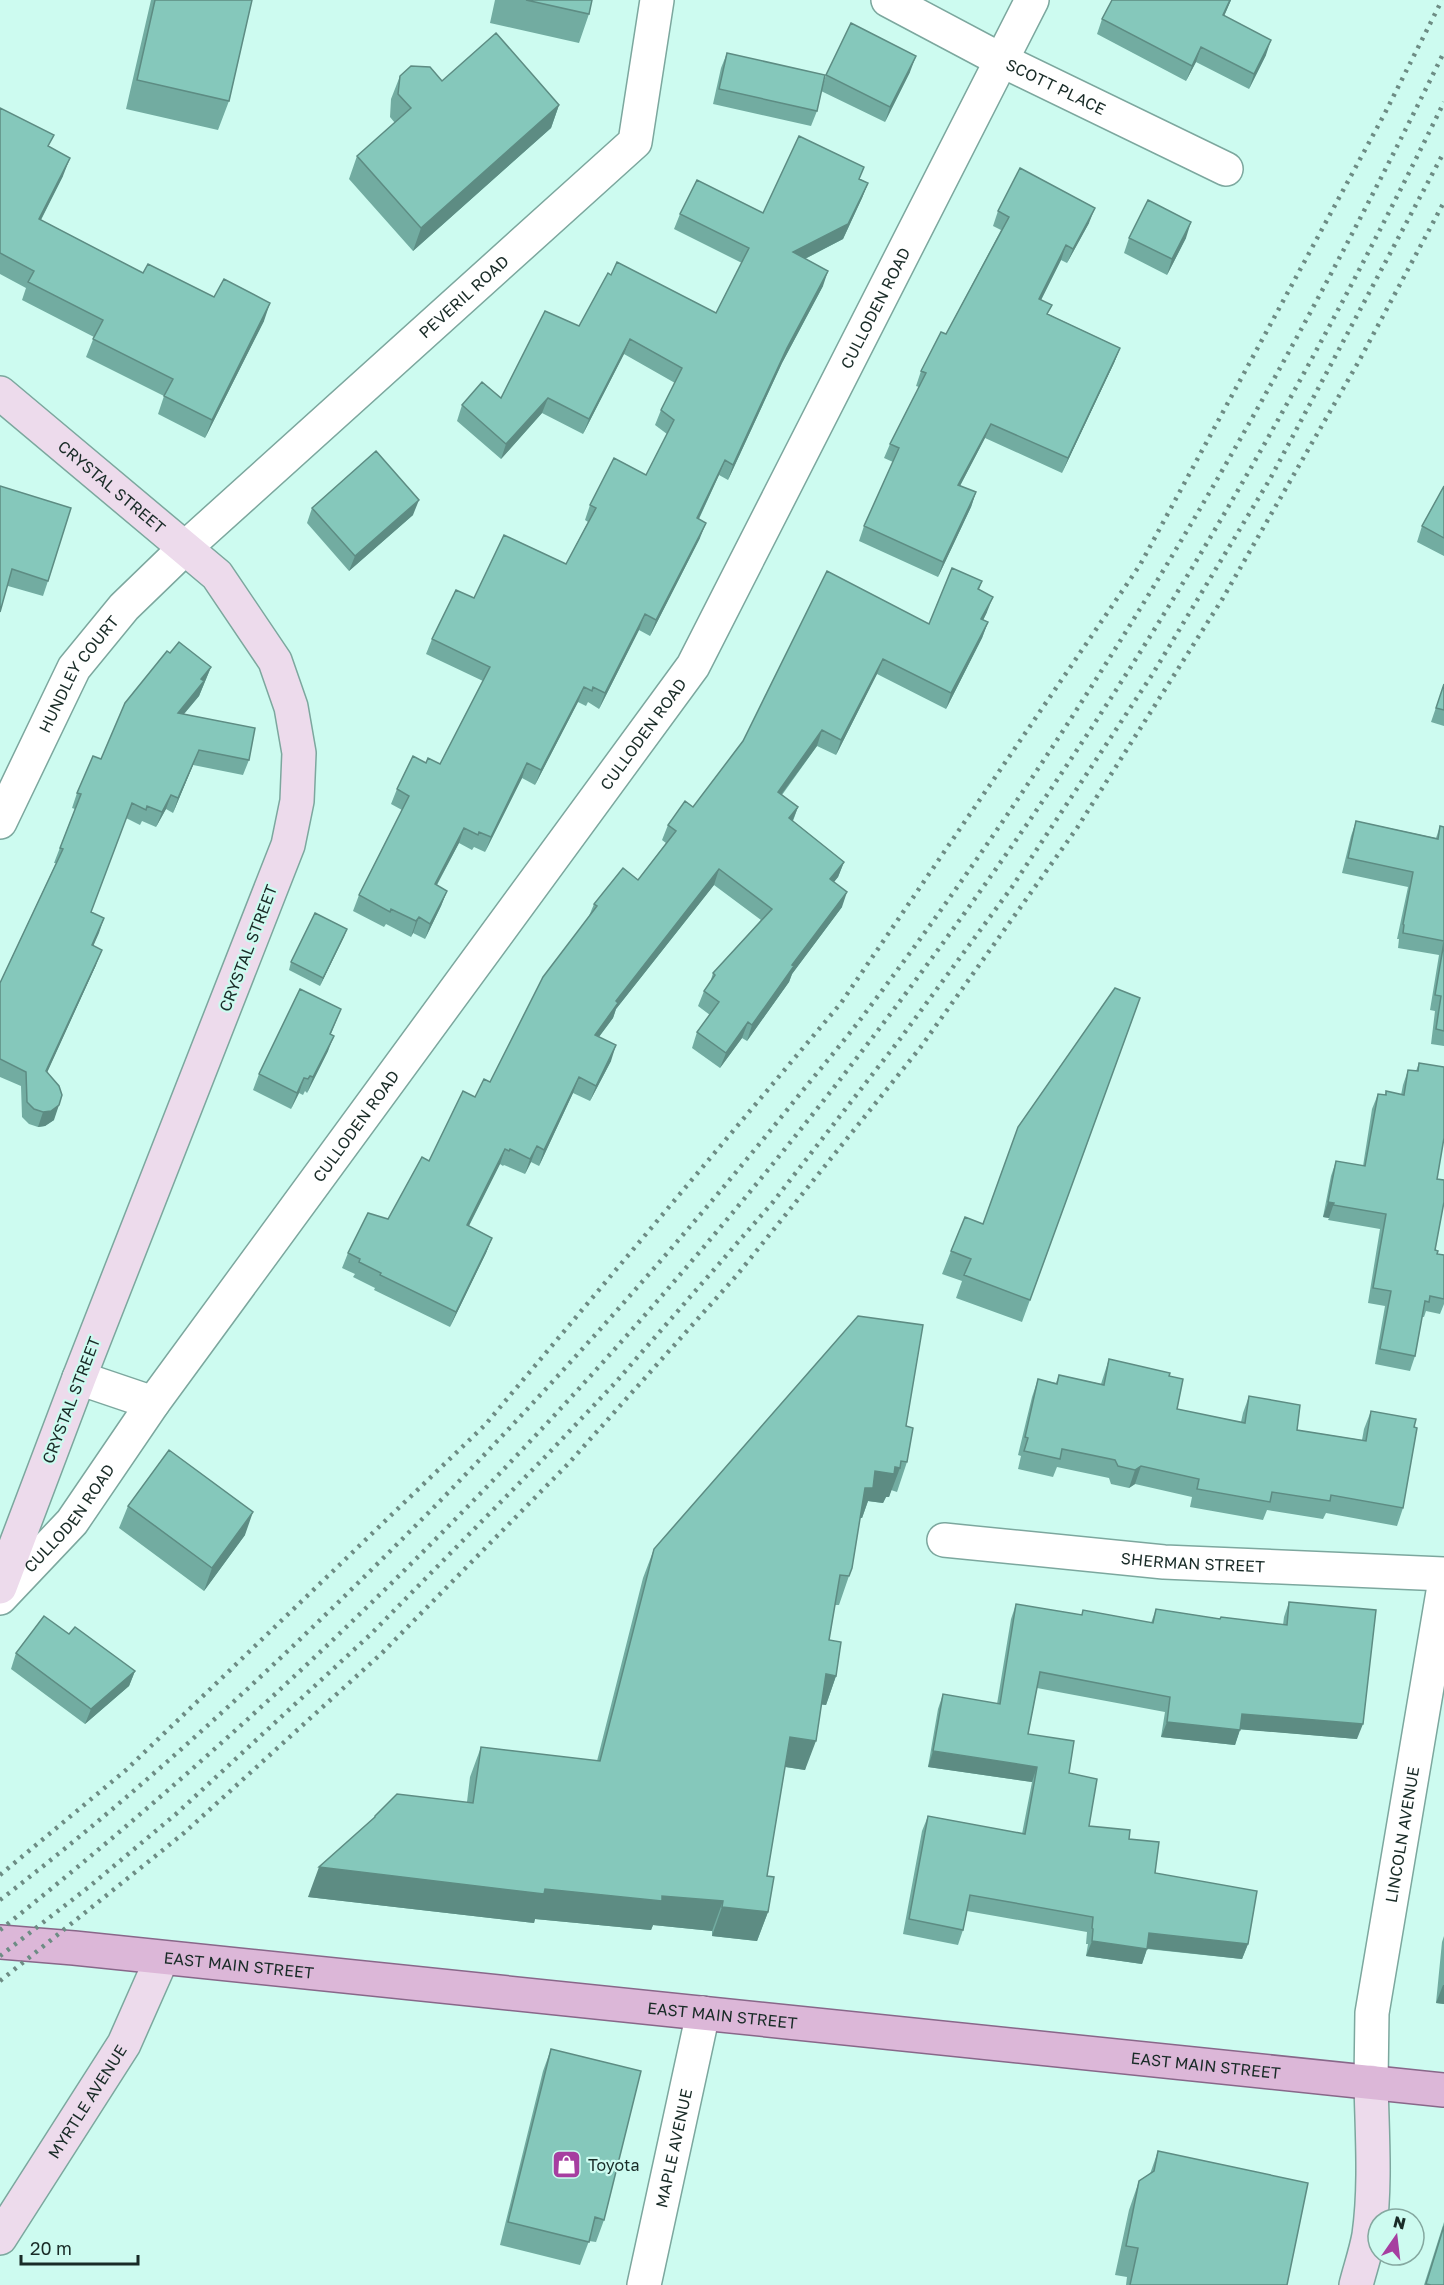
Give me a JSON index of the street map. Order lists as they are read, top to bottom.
{
  "streets": {
    "main road": ["EAST MAIN STREET"],
    "street": [
      "SCOTT PLACE",
      "PEVERIL ROAD",
      "CULLODEN ROAD",
      "CRYSTAL STREET",
      "HUNDLEY COURT",
      "SHERMAN STREET",
      "LINCOLN AVENUE",
      "MYRTLE AVENUE",
      "MAPLE AVENUE"
    ]
  },
  "crossings": [
    ["SCOTT PLACE", "CULLODEN ROAD"],
    ["PEVERIL ROAD", "CRYSTAL STREET"],
    ["PEVERIL ROAD", "HUNDLEY COURT"],
    ["CRYSTAL STREET", "HUNDLEY COURT"],
    ["LINCOLN AVENUE", "EAST MAIN STREET"],
    ["EAST MAIN STREET", "MYRTLE AVENUE"],
    ["EAST MAIN STREET", "MAPLE AVENUE"]
  ],
  "places": {
    "shop": ["Toyota"]
  },
  "scale_bar": "20 m",
  "north": "top"
}
